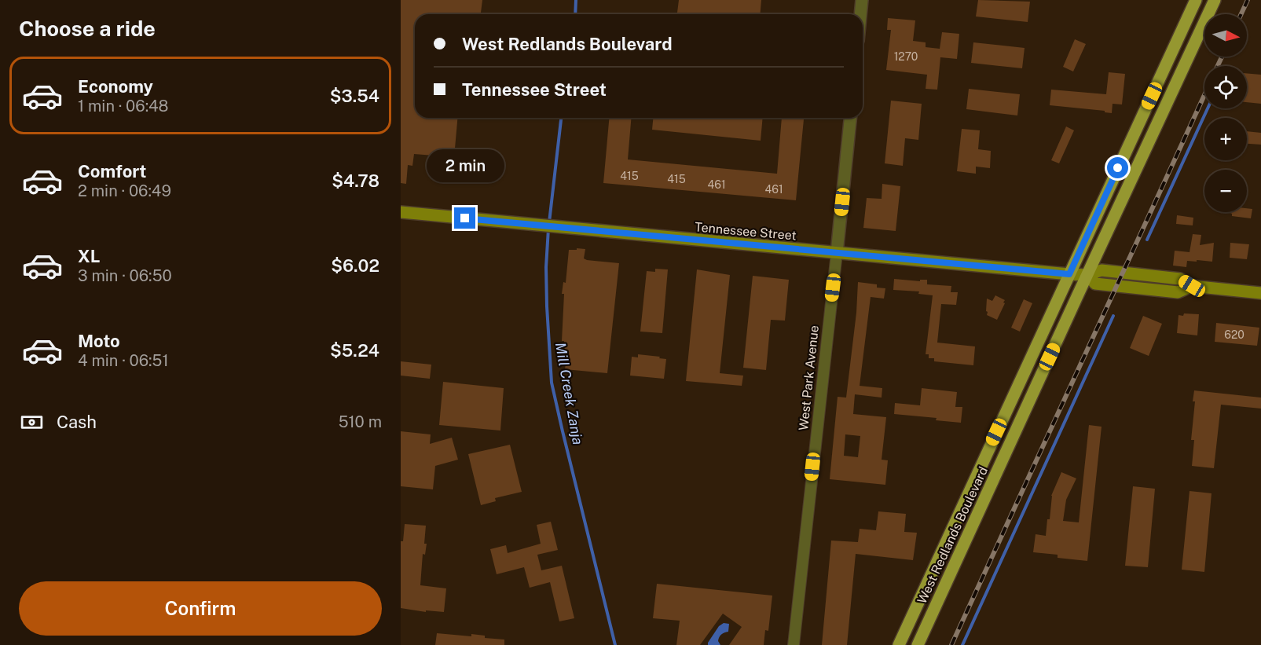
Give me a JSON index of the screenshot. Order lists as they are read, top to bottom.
{
  "streets": {
    "main road": ["Tennessee Street", "West Redlands Boulevard"],
    "street": ["West Park Avenue"]
  },
  "crossings": [
    ["Tennessee Street", "West Park Avenue"],
    ["Tennessee Street", "West Redlands Boulevard"]
  ],
  "water": ["Mill Creek Zanja"],
  "house_numbers": [
    "1270",
    "415",
    "415",
    "461",
    "461",
    "620"
  ],
  "north": "right",
  "page": {
    "heading": "Choose a ride",
    "map_buttons": ["+", "−"],
    "banner": ["West Redlands Boulevard", "Tennessee Street"],
    "list": [
      {
        "name": "Economy",
        "note": "1 min · 06:48",
        "value": "$3.54"
      },
      {
        "name": "Comfort",
        "note": "2 min · 06:49",
        "value": "$4.78"
      },
      {
        "name": "XL",
        "note": "3 min · 06:50",
        "value": "$6.02"
      },
      {
        "name": "Moto",
        "note": "4 min · 06:51",
        "value": "$5.24"
      }
    ],
    "bubble": "2 min",
    "pay": ["Cash", "510 m"],
    "buttons": "Confirm"
  }
}
